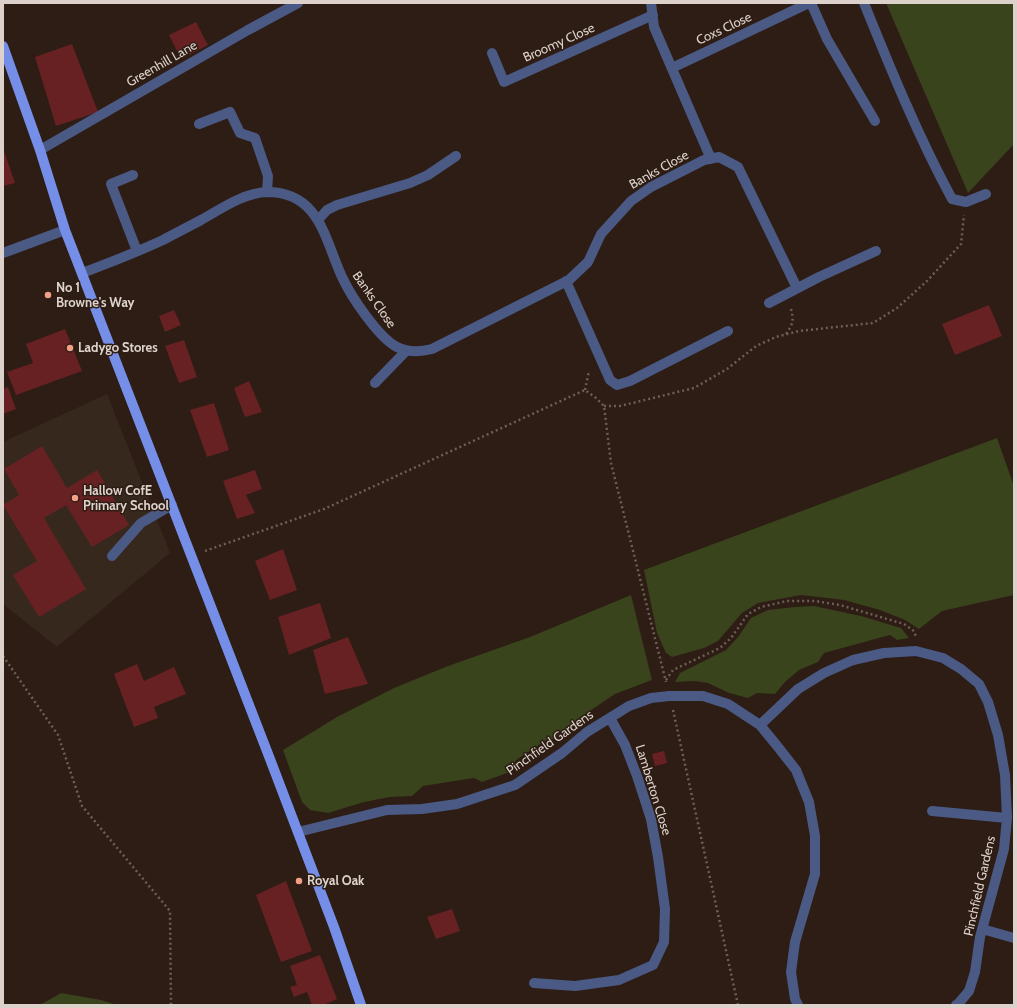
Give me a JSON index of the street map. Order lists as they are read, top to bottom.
{
  "streets": {
    "street": [
      "Coxs Close",
      "Broomy Close",
      "Greenhill Lane",
      "Banks Close",
      "Pinchfield Gardens",
      "Lamberton Close"
    ]
  },
  "crossings": [
    ["Coxs Close", "Banks Close"],
    ["Broomy Close", "Banks Close"],
    ["Pinchfield Gardens", "Lamberton Close"]
  ],
  "places": [
    "No 1 Browne's Way",
    "Ladygo Stores",
    "Hallow CofE Primary School",
    "Royal Oak"
  ]
}
